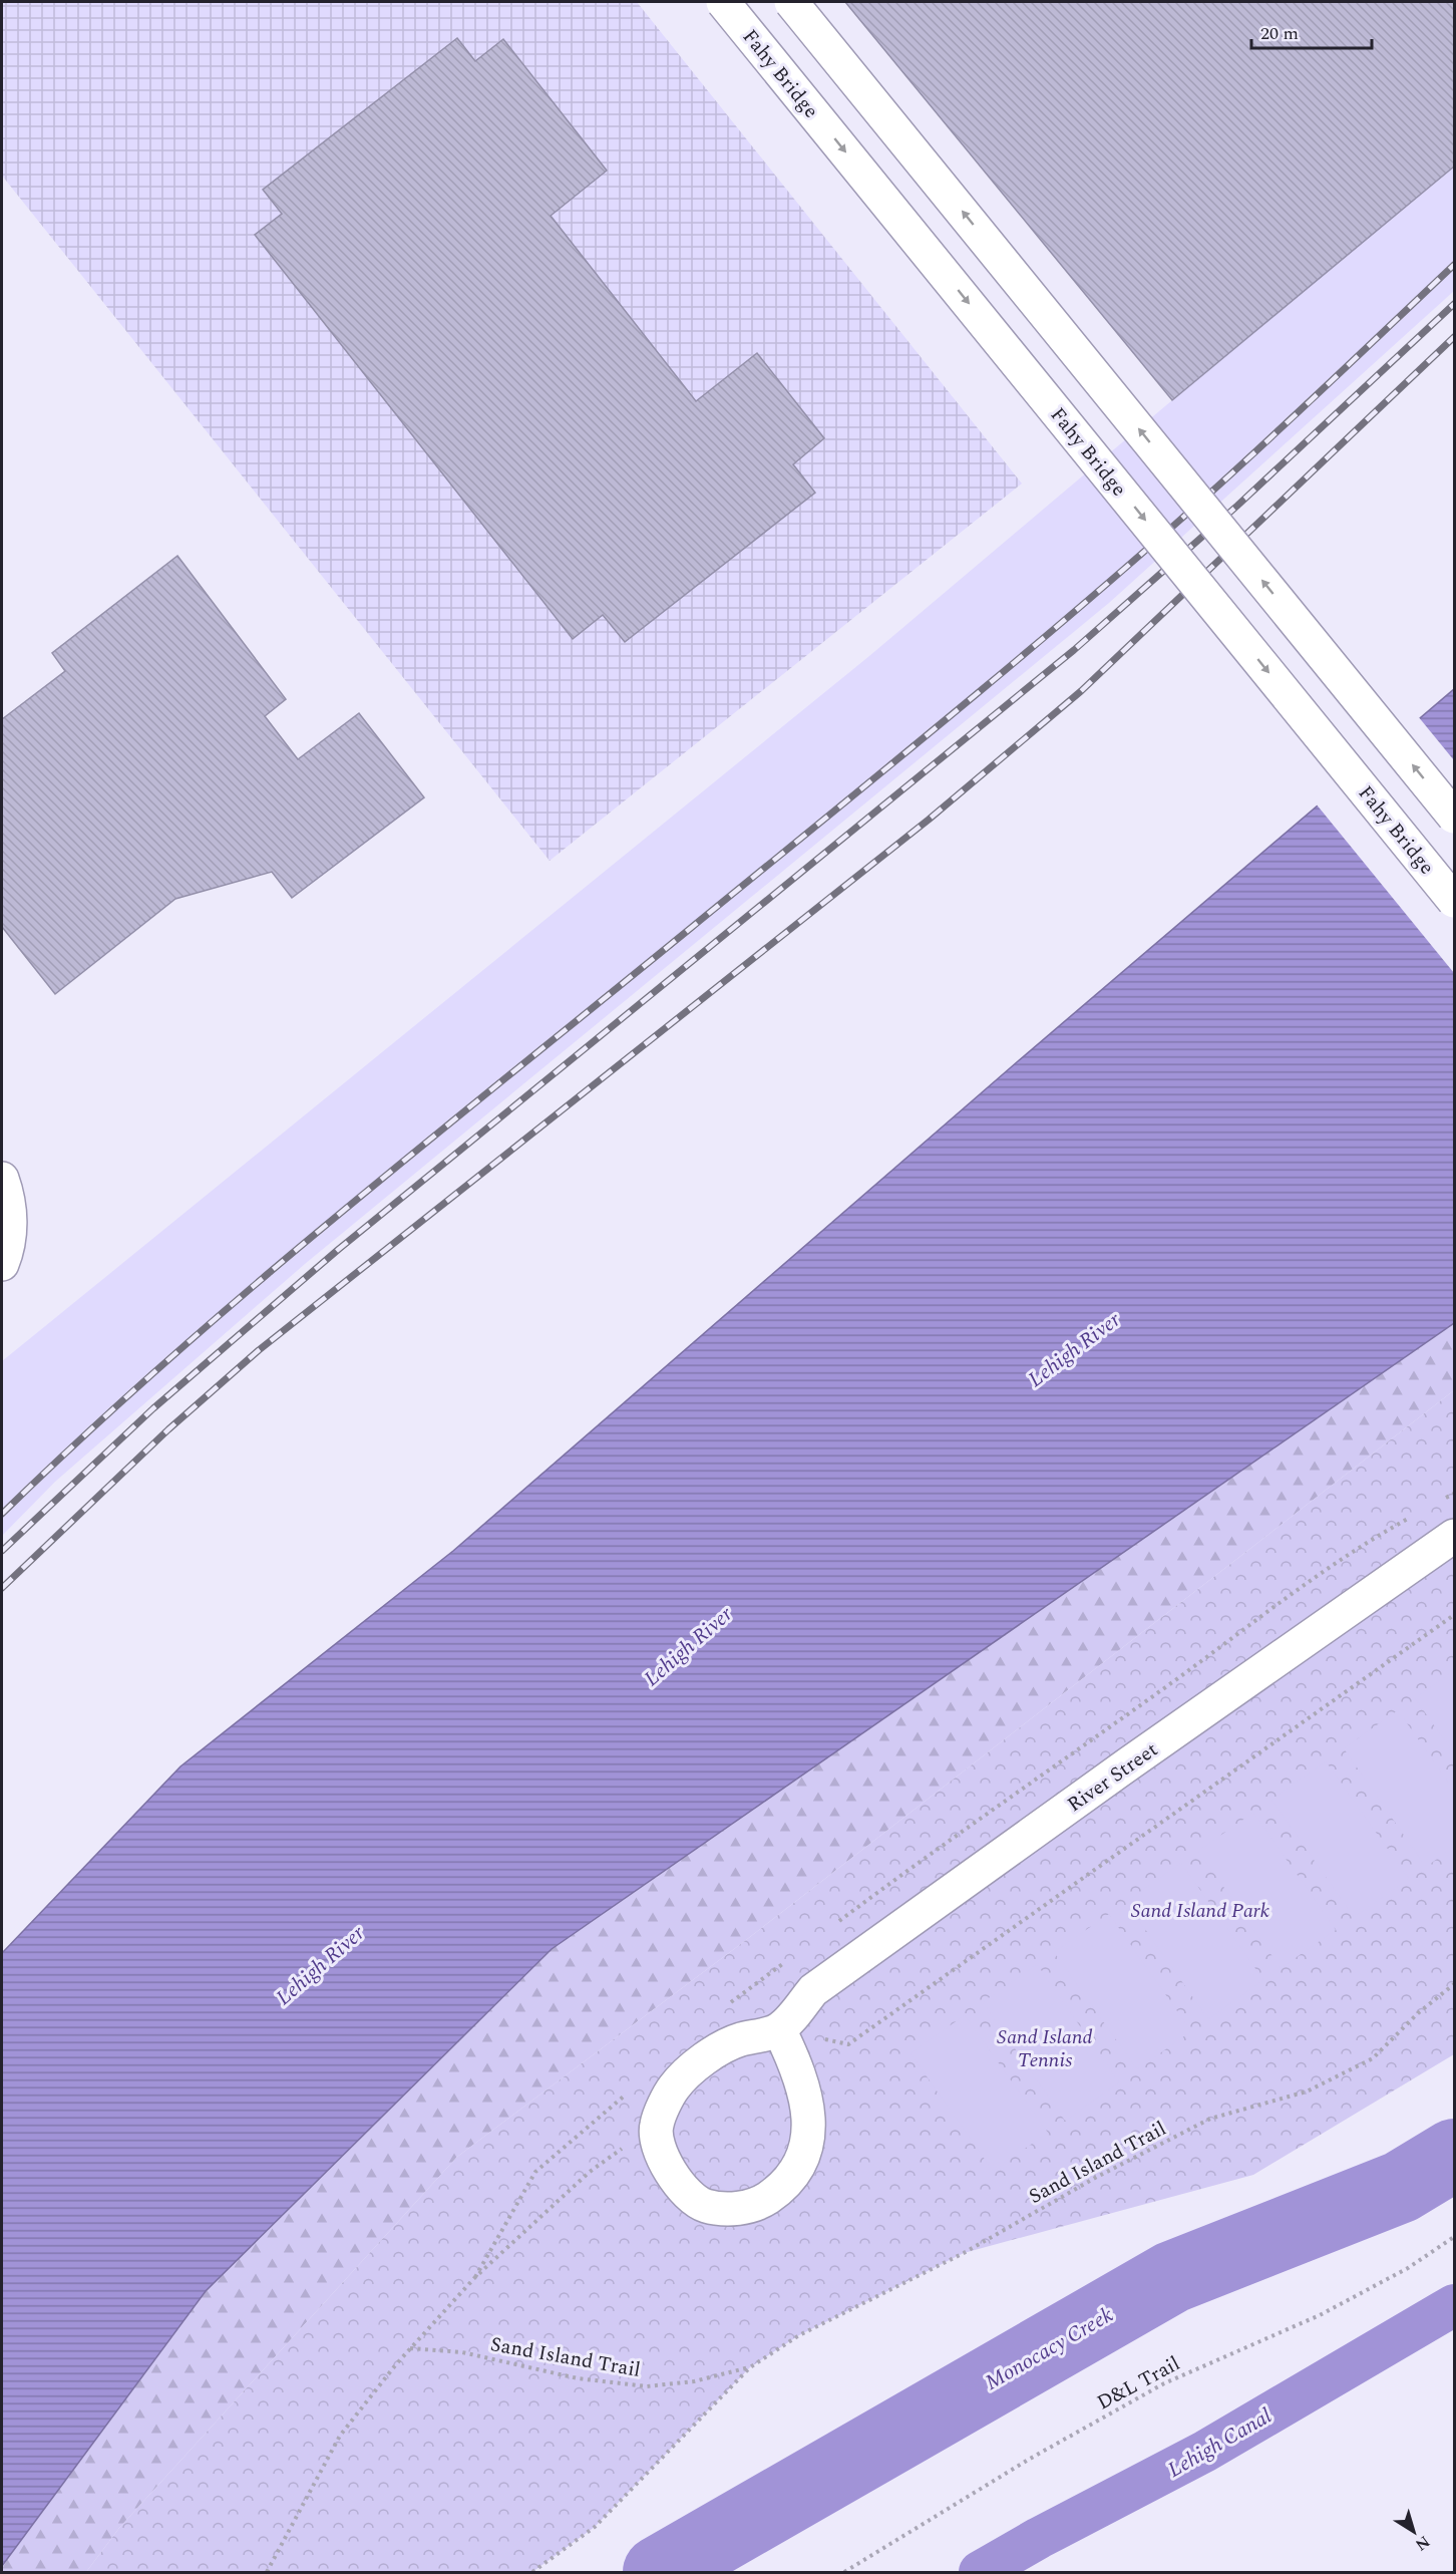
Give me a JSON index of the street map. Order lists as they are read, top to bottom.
{
  "streets": {
    "main road": ["Fahy Bridge", "River Street"],
    "path": ["Sand Island Trail", "D&L Trail"]
  },
  "water": ["Lehigh River", "Monocacy Creek", "Lehigh Canal"],
  "parks": ["Sand Island Park", "Sand Island Tennis"],
  "scale_bar": "20 m",
  "north": "bottom right"
}
